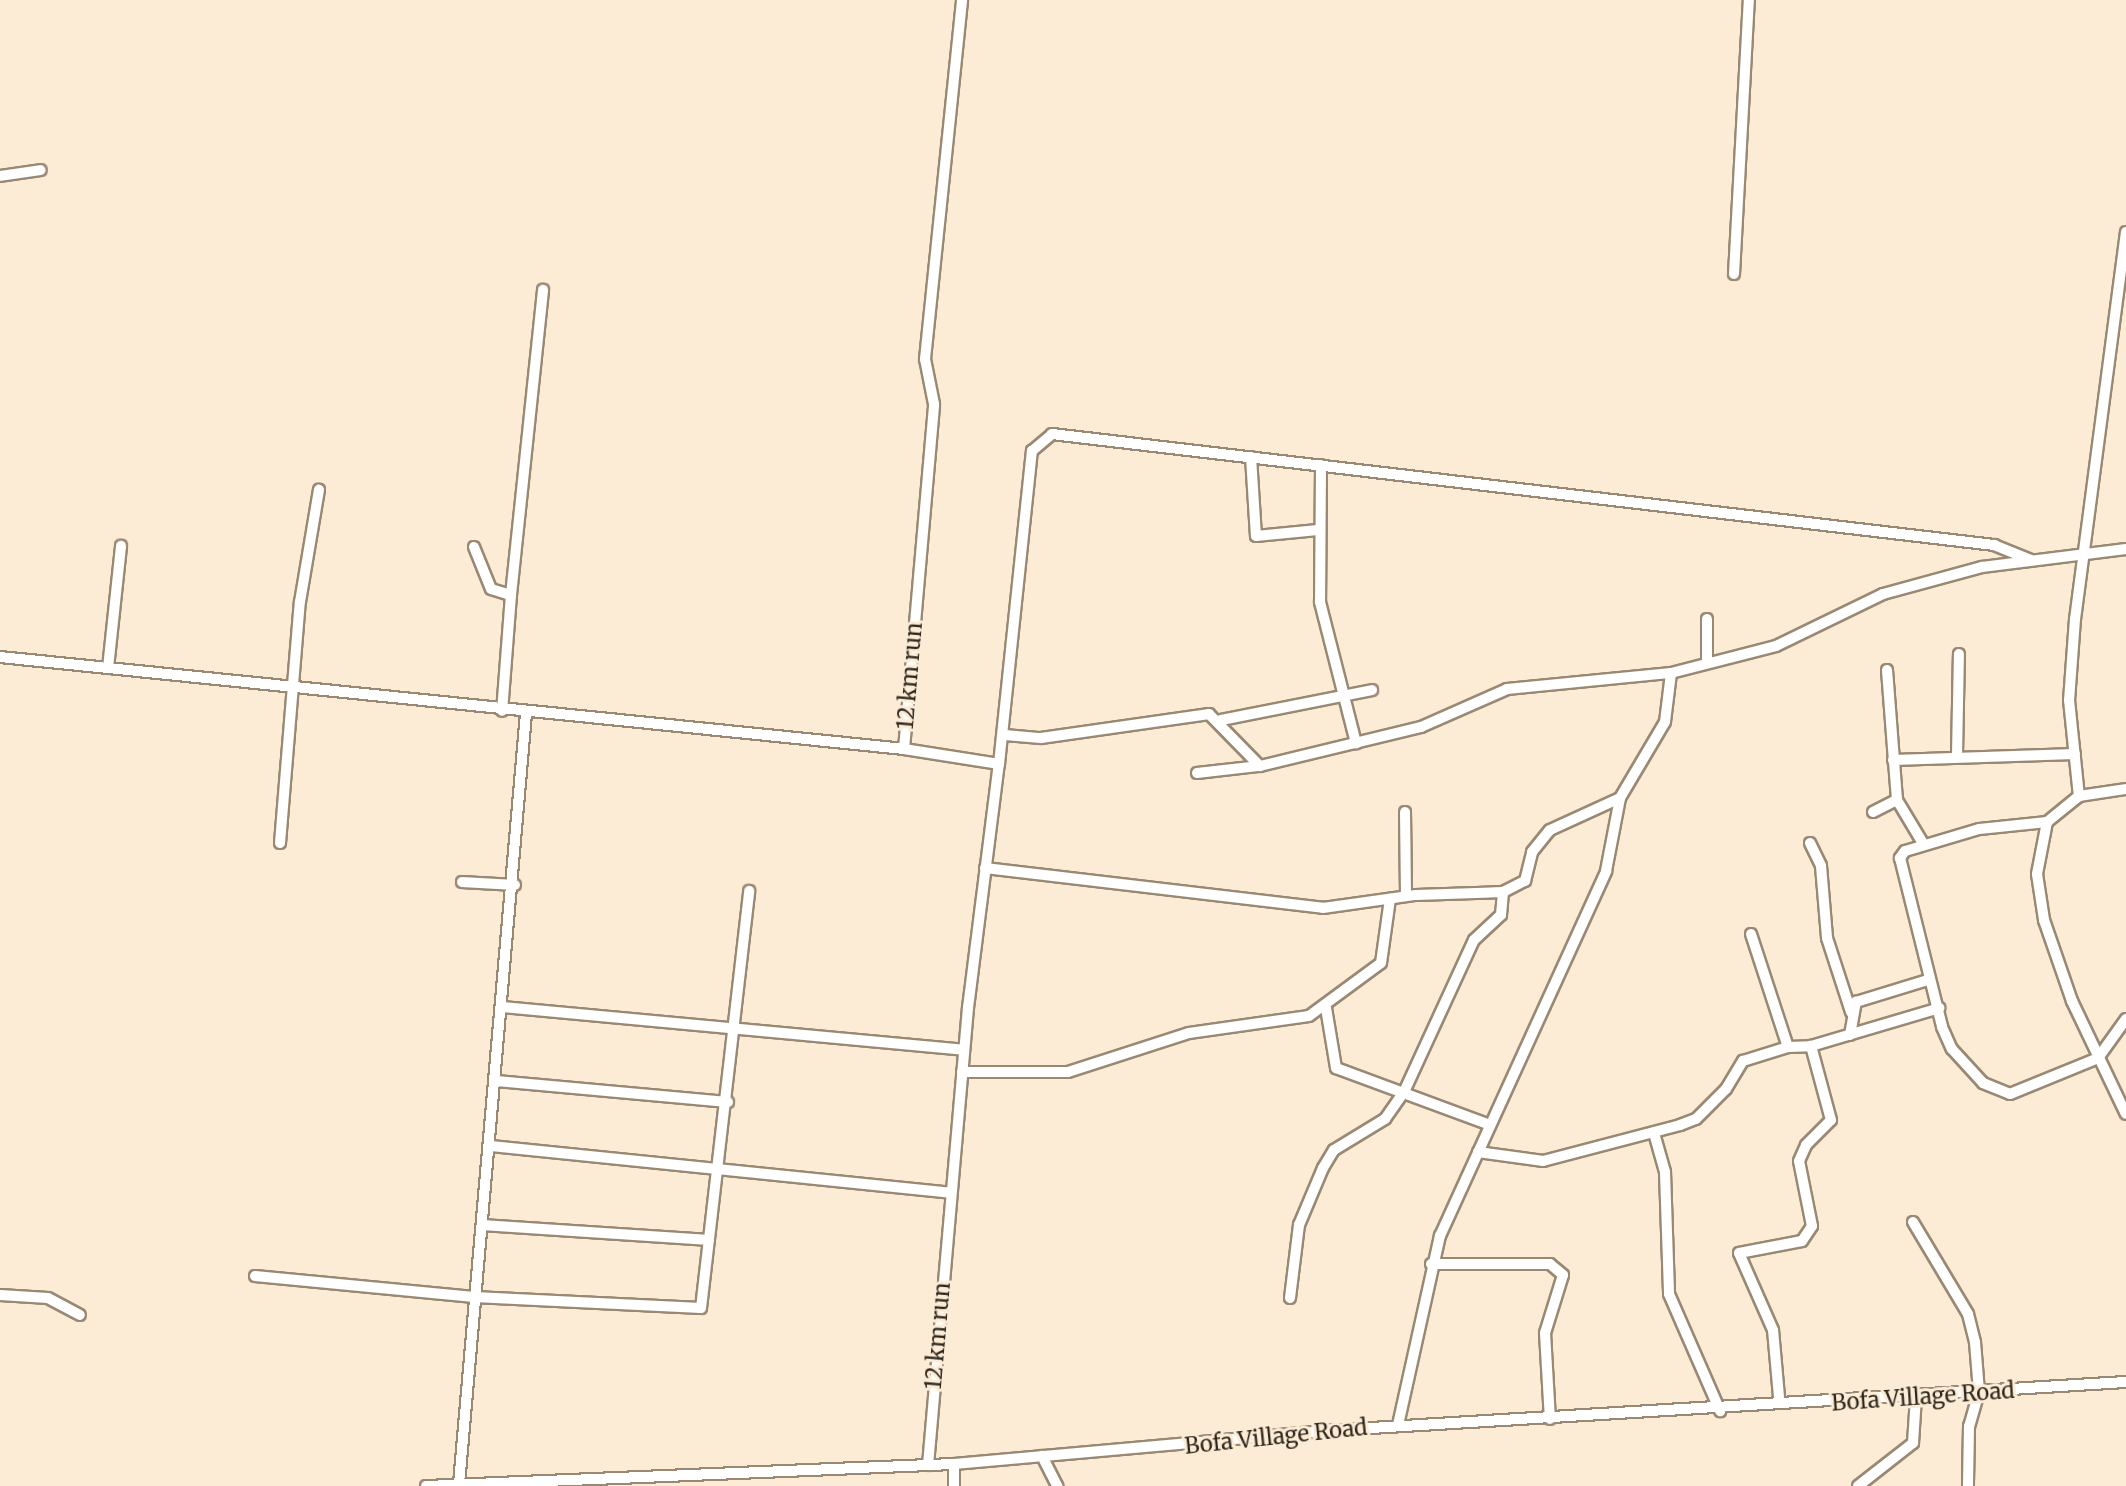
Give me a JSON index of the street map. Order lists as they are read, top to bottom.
{
  "streets": {
    "street": ["12 km run", "Bofa Village Road"]
  },
  "crossings": [
    ["12 km run", "Bofa Village Road"]
  ]
}
